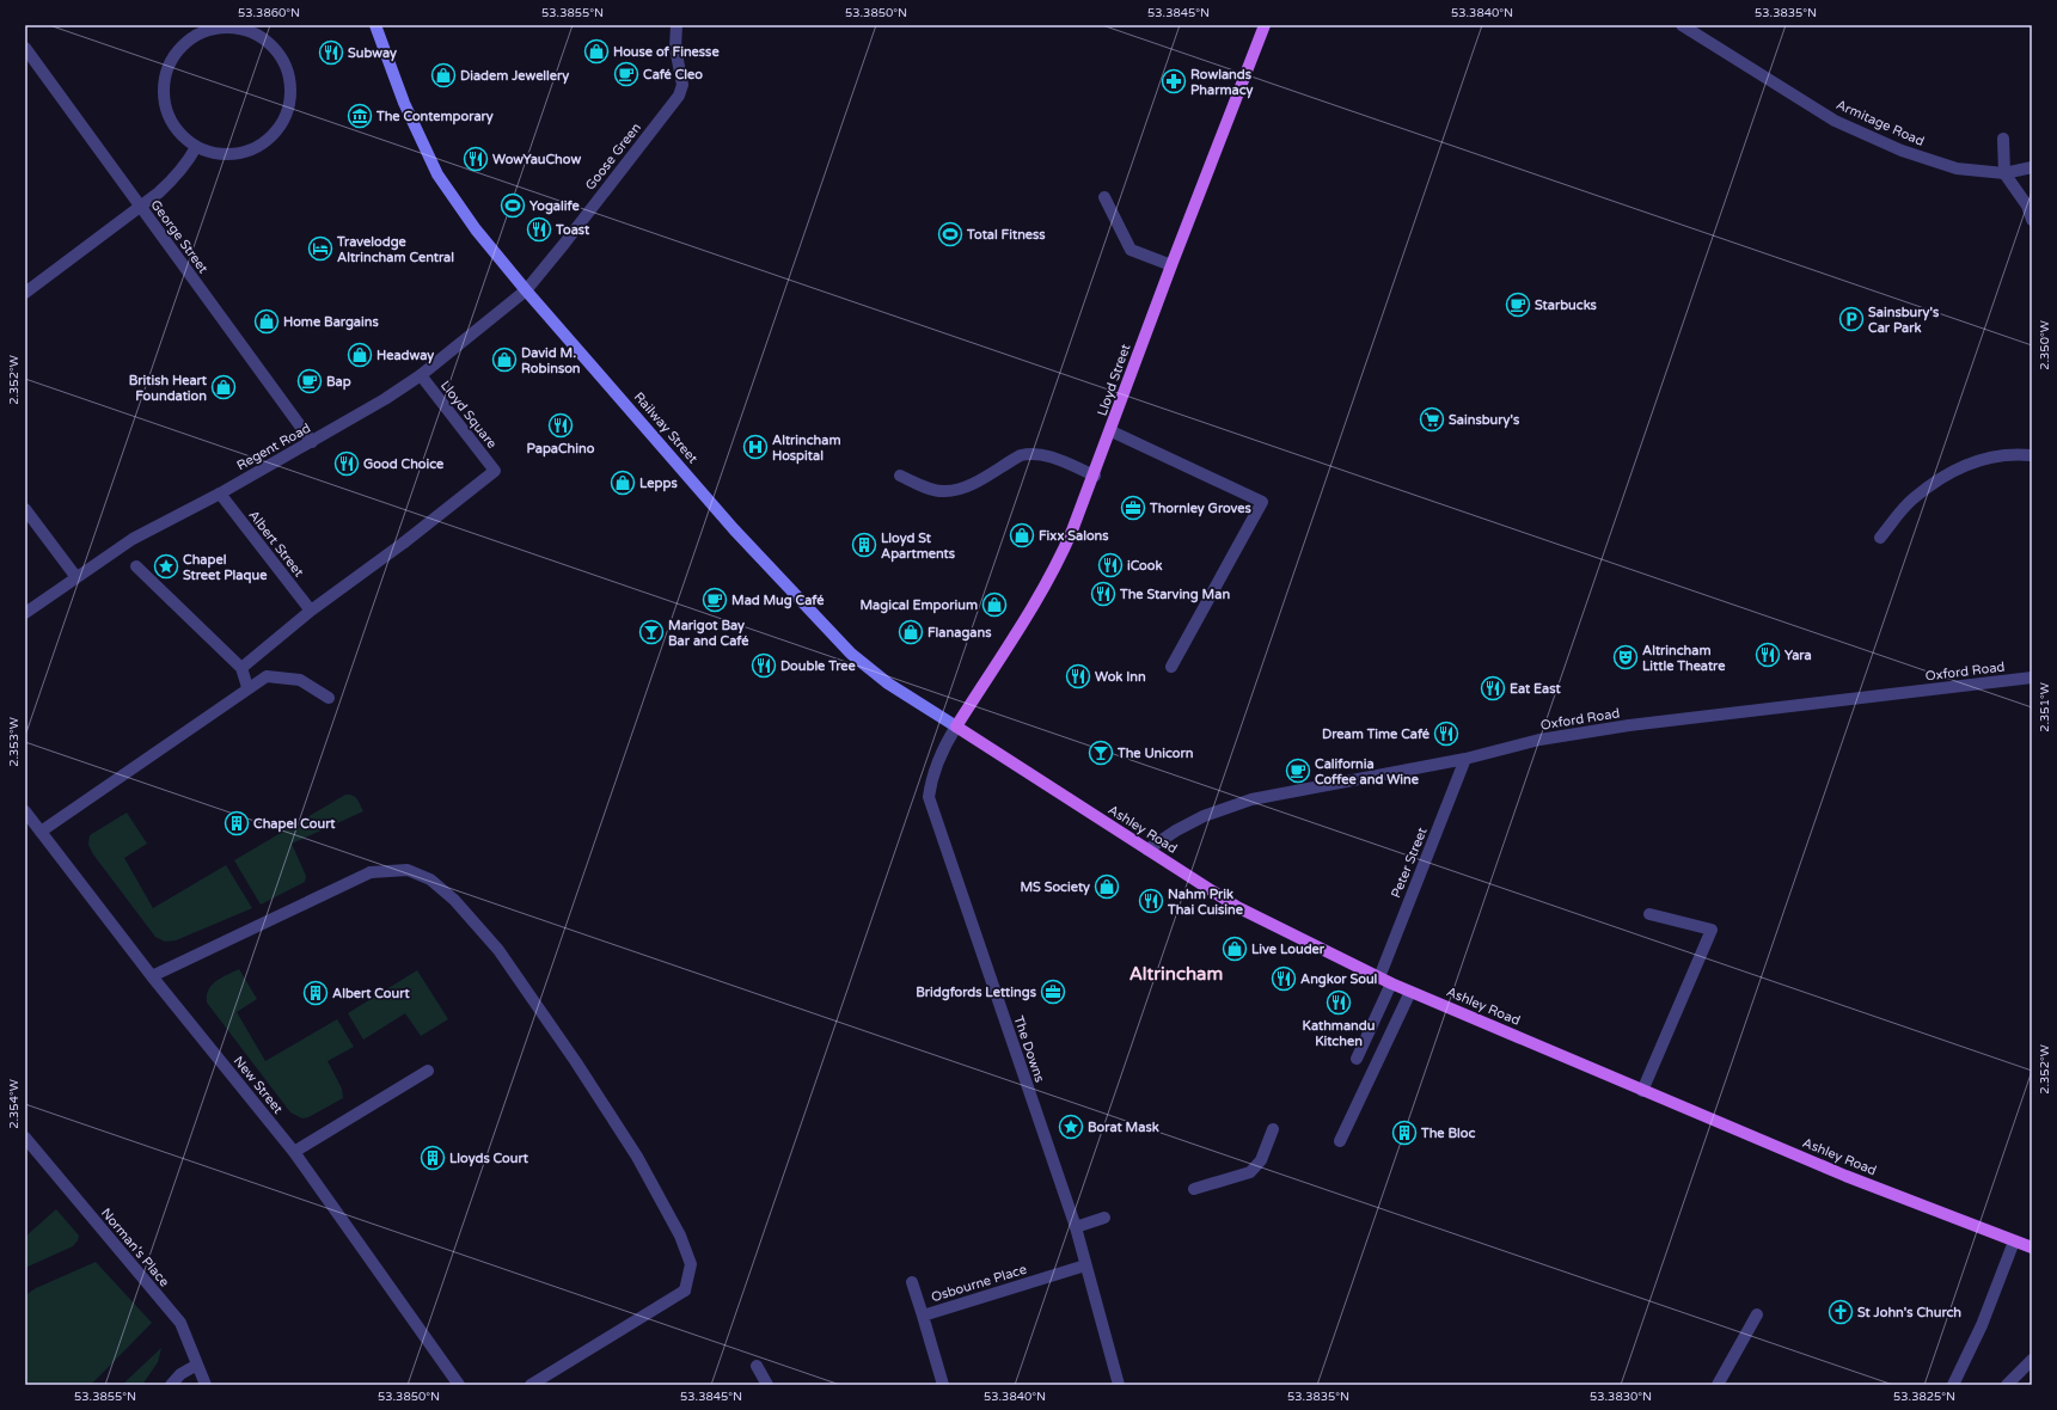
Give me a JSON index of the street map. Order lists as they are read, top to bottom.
{
  "streets": {
    "main road": ["Lloyd Street", "Railway Street", "Ashley Road"],
    "street": [
      "Armitage Road",
      "Goose Green",
      "George Street",
      "Lloyd Square",
      "Regent Road",
      "Albert Street",
      "Oxford Road",
      "Peter Street",
      "The Downs",
      "New Street",
      "Norman's Place",
      "Osbourne Place"
    ]
  },
  "crossings": [
    ["Goose Green", "Railway Street"],
    ["Goose Green", "Regent Road"],
    ["George Street", "Regent Road"],
    ["Lloyd Street", "Railway Street"],
    ["Lloyd Street", "Ashley Road"],
    ["Lloyd Street", "The Downs"],
    ["Lloyd Square", "Regent Road"],
    ["Lloyd Square", "Albert Street"],
    ["Railway Street", "Regent Road"],
    ["Railway Street", "Ashley Road"],
    ["Railway Street", "The Downs"],
    ["Regent Road", "Albert Street"],
    ["Oxford Road", "Ashley Road"],
    ["Oxford Road", "Peter Street"],
    ["Ashley Road", "Peter Street"],
    ["Ashley Road", "The Downs"],
    ["The Downs", "Osbourne Place"]
  ],
  "districts": ["Altrincham"],
  "places": {
    "shop": [
      "House of Finesse",
      "Diadem Jewellery",
      "Home Bargains",
      "Headway",
      "David M. Robinson",
      "British Heart Foundation",
      "Lepps",
      "Fixx Salons",
      "Magical Emporium",
      "Flanagans",
      "MS Society",
      "Live Louder"
    ],
    "restaurant": [
      "Subway",
      "WowYauChow",
      "Toast",
      "PapaChino",
      "Good Choice",
      "iCook",
      "The Starving Man",
      "Yara",
      "Double Tree",
      "Wok Inn",
      "Eat East",
      "Dream Time Café",
      "Nahm Prik Thai Cuisine",
      "Angkor Soul",
      "Kathmandu Kitchen"
    ],
    "cafe": [
      "Café Cleo",
      "Starbucks",
      "Bap",
      "Mad Mug Café",
      "California Coffee and Wine"
    ],
    "pharmacy": ["Rowlands Pharmacy"],
    "museum": ["The Contemporary"],
    "sports": ["Yogalife", "Total Fitness"],
    "hotel": ["Travelodge Altrincham Central"],
    "parking": ["Sainsbury's Car Park"],
    "supermarket": ["Sainsbury's"],
    "hospital": ["Altrincham Hospital"],
    "office": ["Thornley Groves", "Bridgfords Lettings"],
    "building": [
      "Lloyd St Apartments",
      "Chapel Court",
      "Albert Court",
      "The Bloc",
      "Lloyds Court"
    ],
    "place": ["Chapel Street Plaque", "Borat Mask"],
    "bar": ["Marigot Bay Bar and Café", "The Unicorn"],
    "theatre": ["Altrincham Little Theatre"],
    "church": ["St John's Church"]
  },
  "coordinates": [
    "53.3860°N",
    "53.3855°N",
    "53.3850°N",
    "53.3845°N",
    "53.3840°N",
    "53.3835°N",
    "2.350°W",
    "2.352°W",
    "2.351°W",
    "2.353°W",
    "2.354°W",
    "53.3830°N",
    "53.3825°N"
  ]
}
